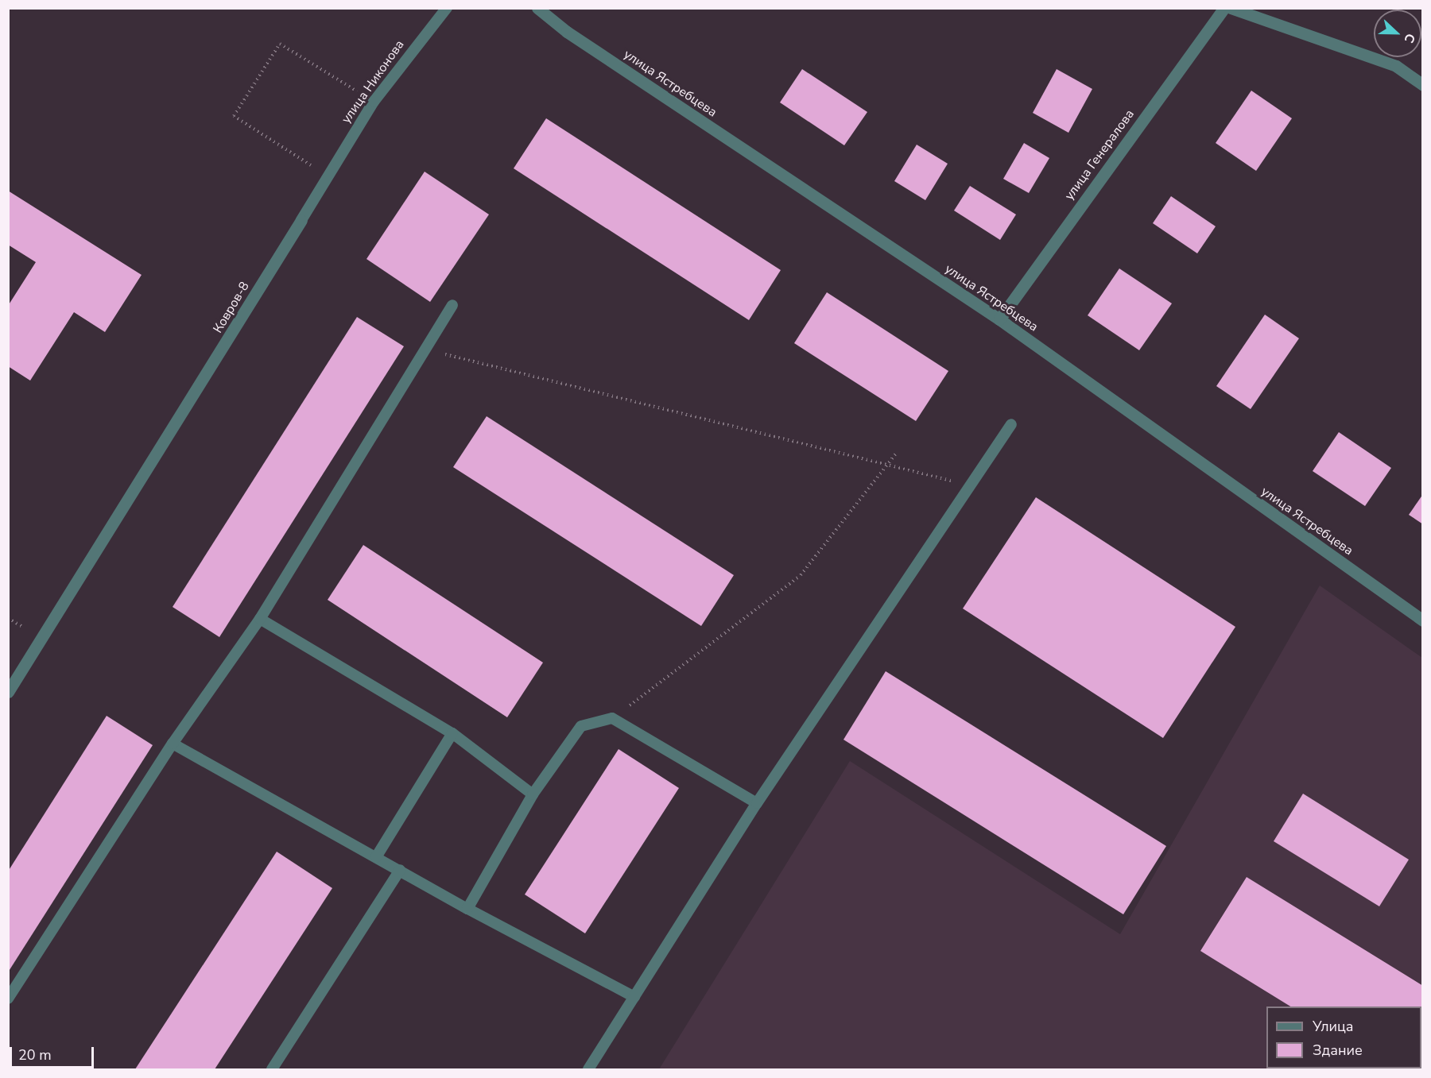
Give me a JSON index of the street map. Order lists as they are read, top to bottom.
{
  "streets": {
    "street": ["улица Ястребцева", "улица Генералова", "Ковров-8"],
    "lane": ["улица Никонова"]
  },
  "crossings": [
    ["улица Никонова", "Ковров-8"],
    ["улица Ястребцева", "улица Генералова"]
  ],
  "legend": ["Улица", "Здание"],
  "scale_bar": "20 m",
  "north": "right"
}
